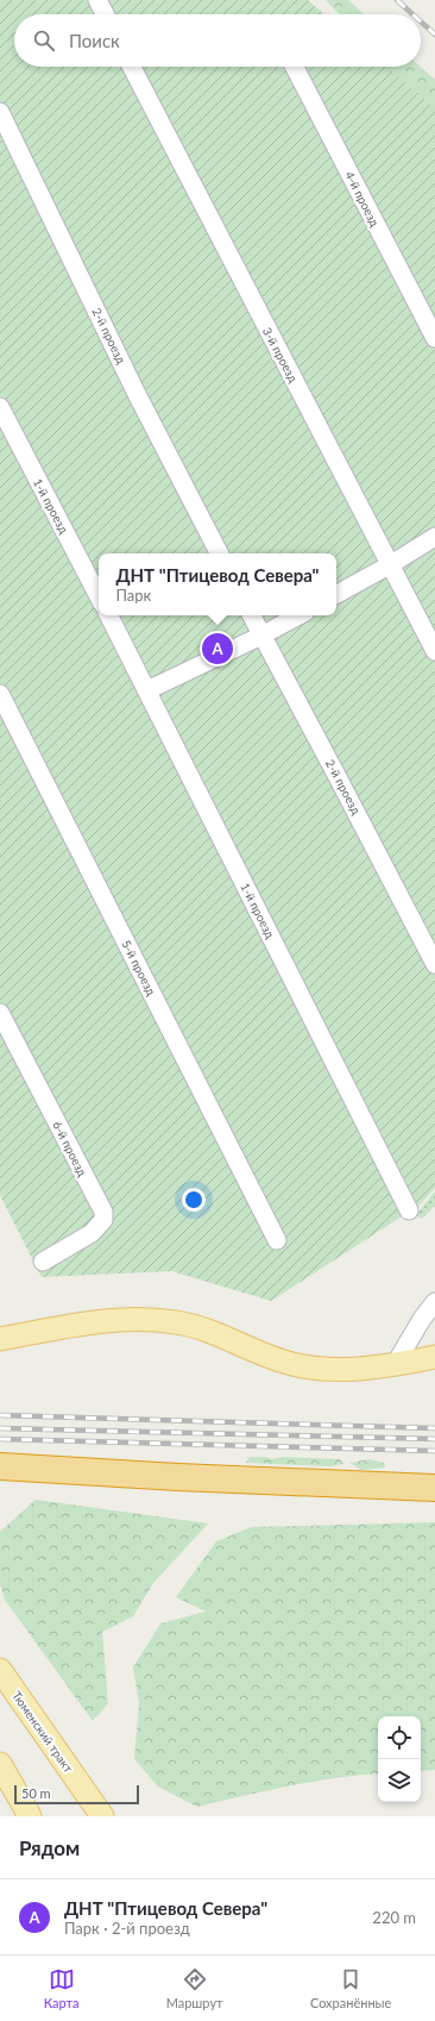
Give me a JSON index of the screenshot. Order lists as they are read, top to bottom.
{
  "streets": {
    "main road": ["Тюменский тракт"],
    "street": [
      "4-й проезд",
      "2-й проезд",
      "3-й проезд",
      "1-й проезд",
      "5-й проезд",
      "6-й проезд"
    ]
  },
  "scale_bar": "50 m",
  "page": {
    "search": "Поиск",
    "popup": ["ДНТ \"Птицевод Севера\"", "Парк"],
    "pins": "A",
    "scale": "50 m",
    "heading": "Рядом",
    "list": [
      {
        "mark": "A",
        "name": "ДНТ \"Птицевод Севера\"",
        "note": "Парк · 2-й проезд",
        "value": "220 m"
      }
    ],
    "nav": ["Карта", "Маршрут", "Сохранённые"]
  }
}
